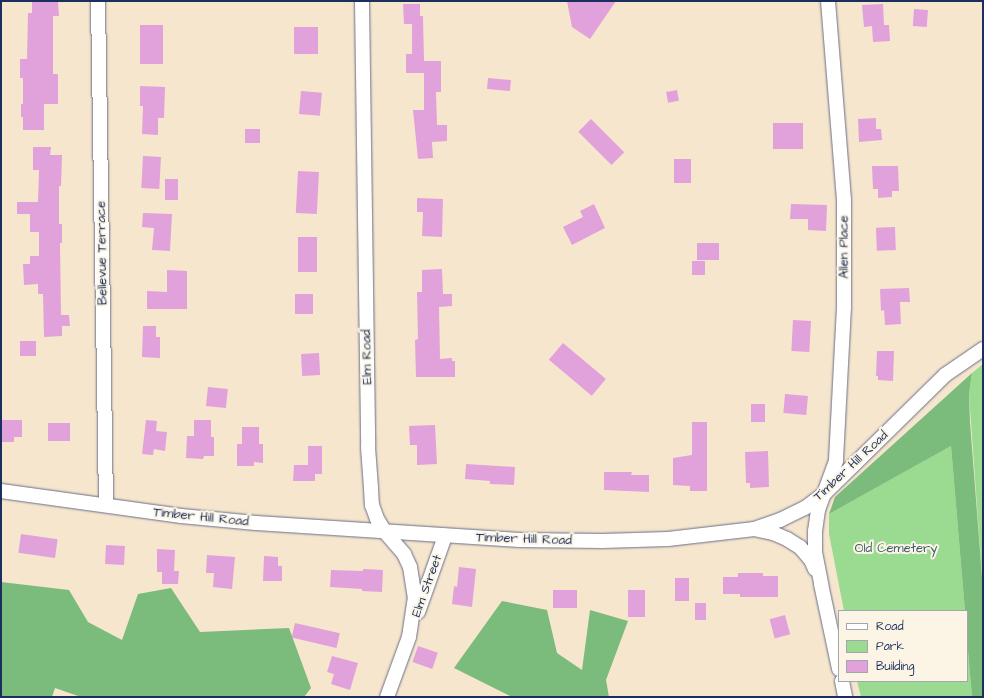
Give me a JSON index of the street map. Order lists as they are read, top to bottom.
{
  "streets": {
    "street": [
      "Allen Place",
      "Bellevue Terrace",
      "Elm Road",
      "Timber Hill Road",
      "Elm Street"
    ]
  },
  "crossings": [
    ["Allen Place", "Timber Hill Road"],
    ["Bellevue Terrace", "Timber Hill Road"],
    ["Elm Road", "Timber Hill Road"],
    ["Elm Road", "Elm Street"],
    ["Timber Hill Road", "Elm Street"]
  ],
  "parks": ["Old Cemetery"],
  "legend": ["Road", "Park", "Building"]
}
